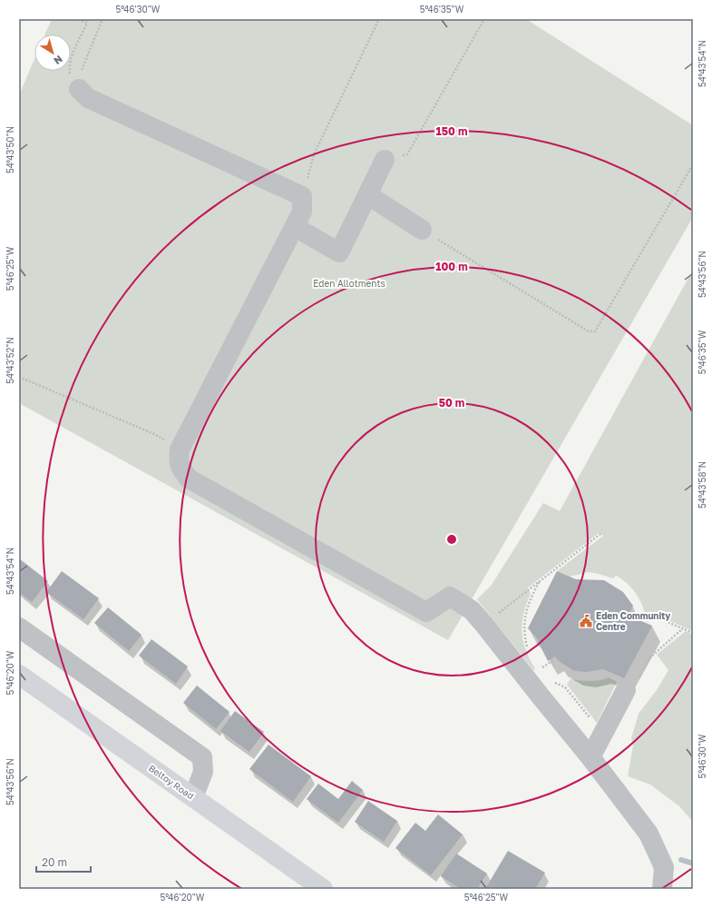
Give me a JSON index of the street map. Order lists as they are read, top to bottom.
{
  "streets": {
    "main road": ["Beltoy Road"]
  },
  "parks": ["Eden Allotments"],
  "places": {
    "public building": ["Eden Community Centre"]
  },
  "scale_bar": "20 m",
  "north": "bottom right",
  "coordinates": [
    "5°46'30\"W",
    "5°46'35\"W",
    "54°43'54\"N",
    "54°43'50\"N",
    "5°46'25\"W",
    "54°43'56\"N",
    "54°43'52\"N",
    "54°43'58\"N",
    "5°46'20\"W"
  ],
  "rings": ["150 m", "100 m", "50 m"]
}
